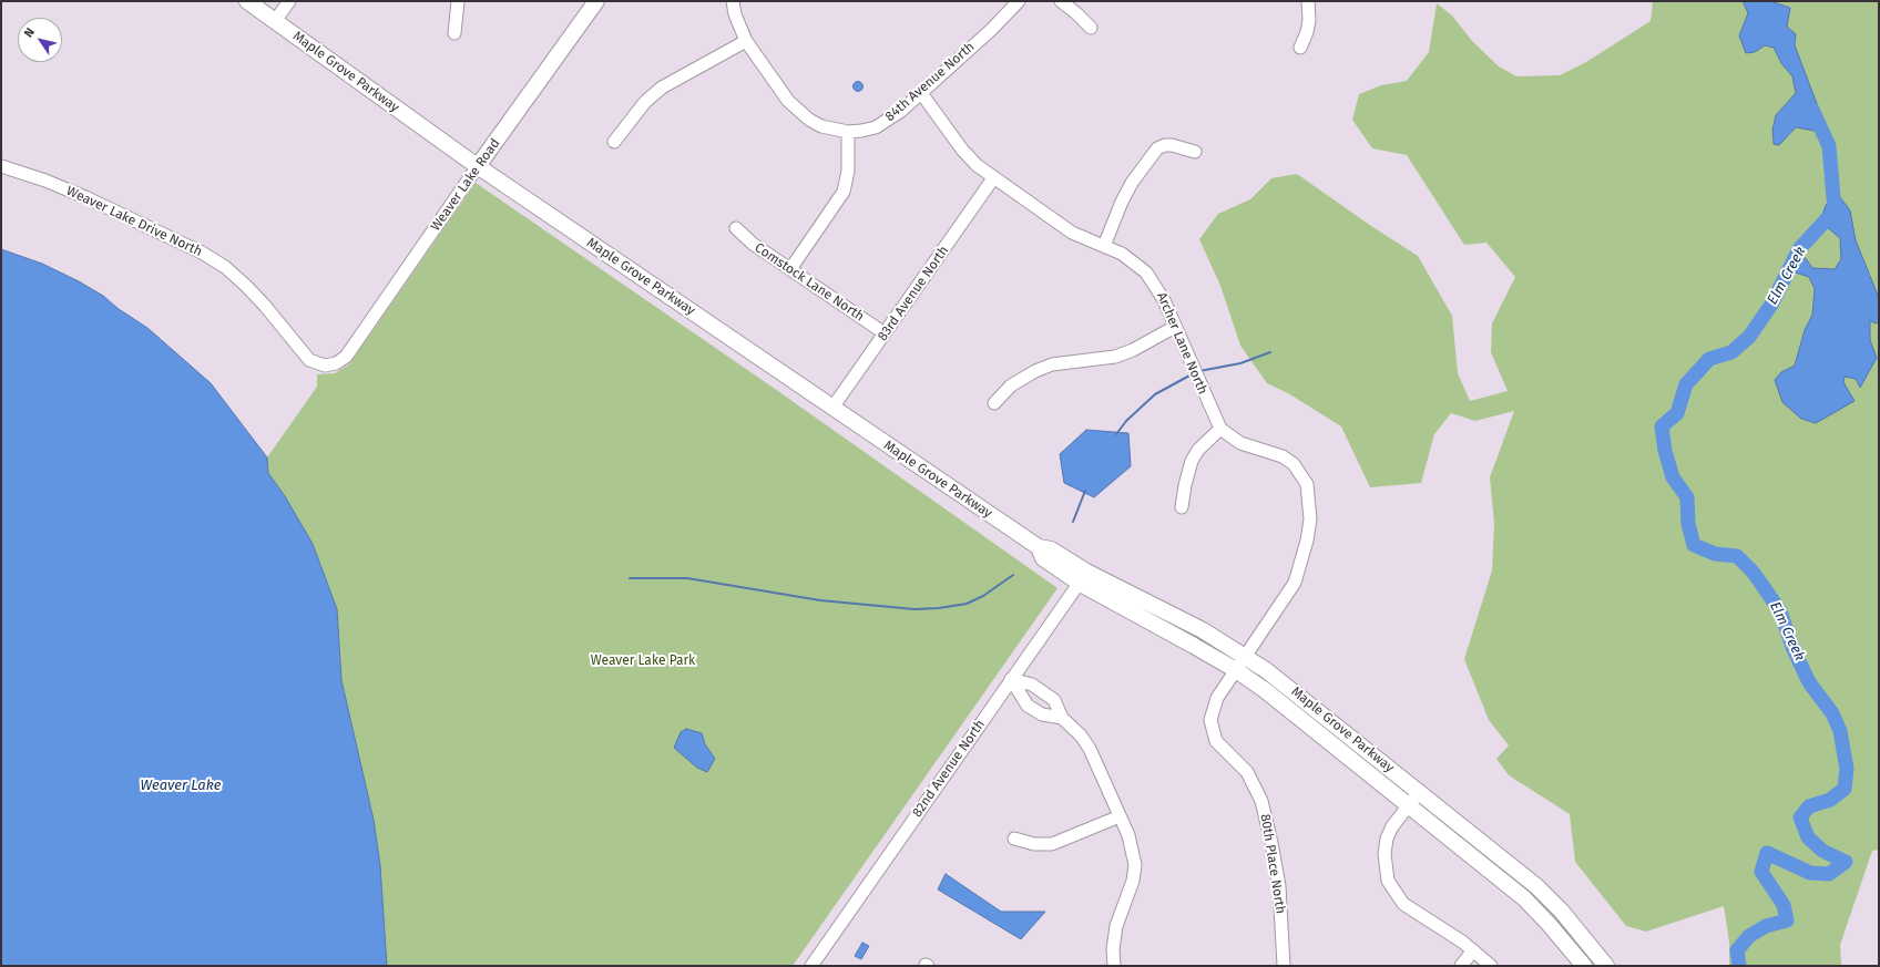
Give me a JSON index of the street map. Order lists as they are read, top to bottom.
{
  "streets": {
    "main road": ["Maple Grove Parkway", "Weaver Lake Road"],
    "street": [
      "84th Avenue North",
      "Weaver Lake Drive North",
      "Comstock Lane North",
      "83rd Avenue North",
      "Archer Lane North",
      "82nd Avenue North",
      "80th Place North"
    ]
  },
  "crossings": [
    ["Maple Grove Parkway", "Weaver Lake Road"],
    ["Maple Grove Parkway", "83rd Avenue North"],
    ["Maple Grove Parkway", "82nd Avenue North"],
    ["Maple Grove Parkway", "80th Place North"],
    ["84th Avenue North", "Archer Lane North"],
    ["Weaver Lake Road", "Weaver Lake Drive North"],
    ["Comstock Lane North", "83rd Avenue North"],
    ["83rd Avenue North", "Archer Lane North"],
    ["Archer Lane North", "80th Place North"]
  ],
  "water": ["Elm Creek", "Weaver Lake"],
  "parks": ["Weaver Lake Park"],
  "north": "top left"
}
